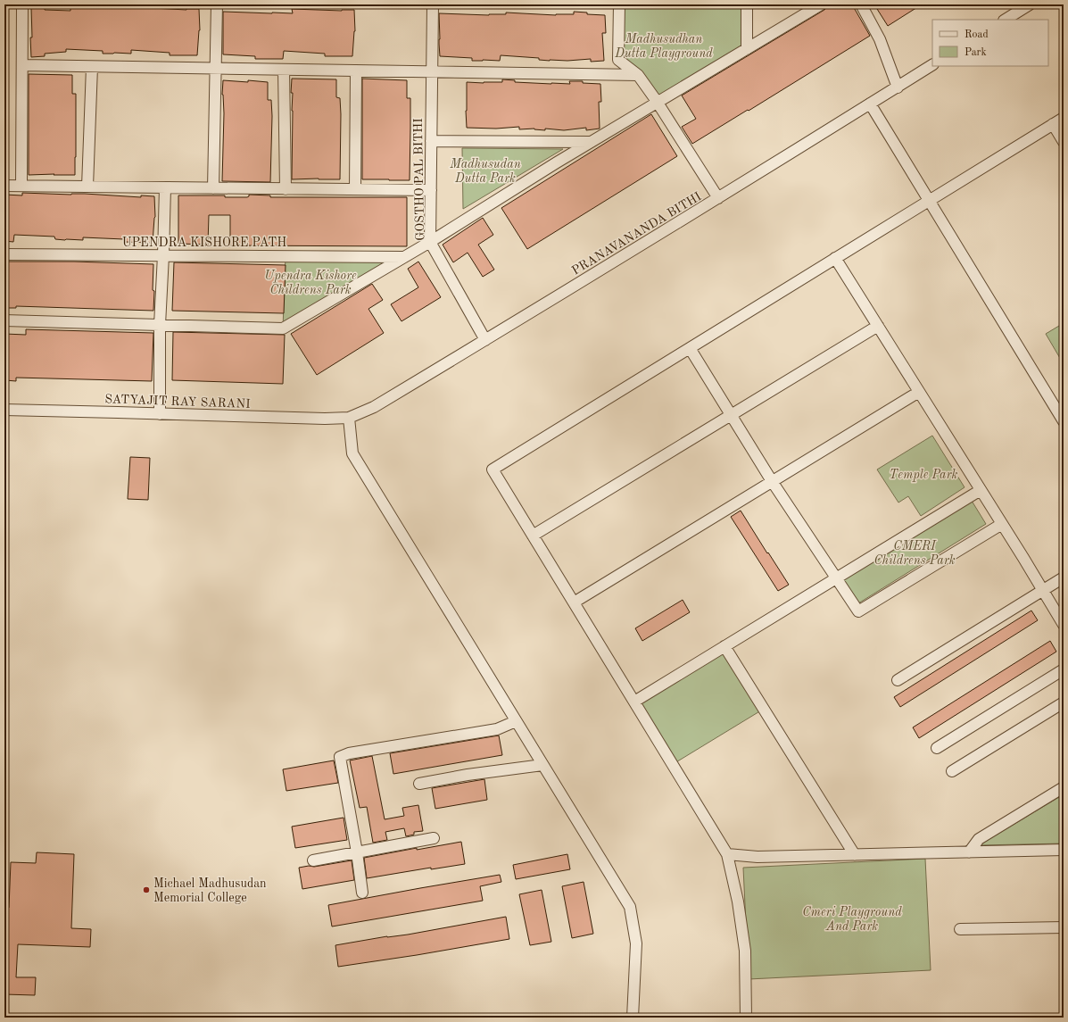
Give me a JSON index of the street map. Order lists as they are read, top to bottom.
{
  "streets": {
    "street": [
      "GOSTHO PAL BITHI",
      "PRANAVANANDA BITHI",
      "UPENDRA KISHORE PATH",
      "SATYAJIT RAY SARANI"
    ]
  },
  "crossings": [
    ["GOSTHO PAL BITHI", "PRANAVANANDA BITHI"],
    ["PRANAVANANDA BITHI", "SATYAJIT RAY SARANI"]
  ],
  "parks": [
    "Madhusudhan Dutta Playground",
    "Madhusudan Dutta Park",
    "Upendra Kishore Childrens Park",
    "Temple Park",
    "CMERI Childrens Park",
    "Cmeri Playground And Park"
  ],
  "places": ["Michael Madhusudan Memorial College"],
  "legend": ["Road", "Park"]
}
